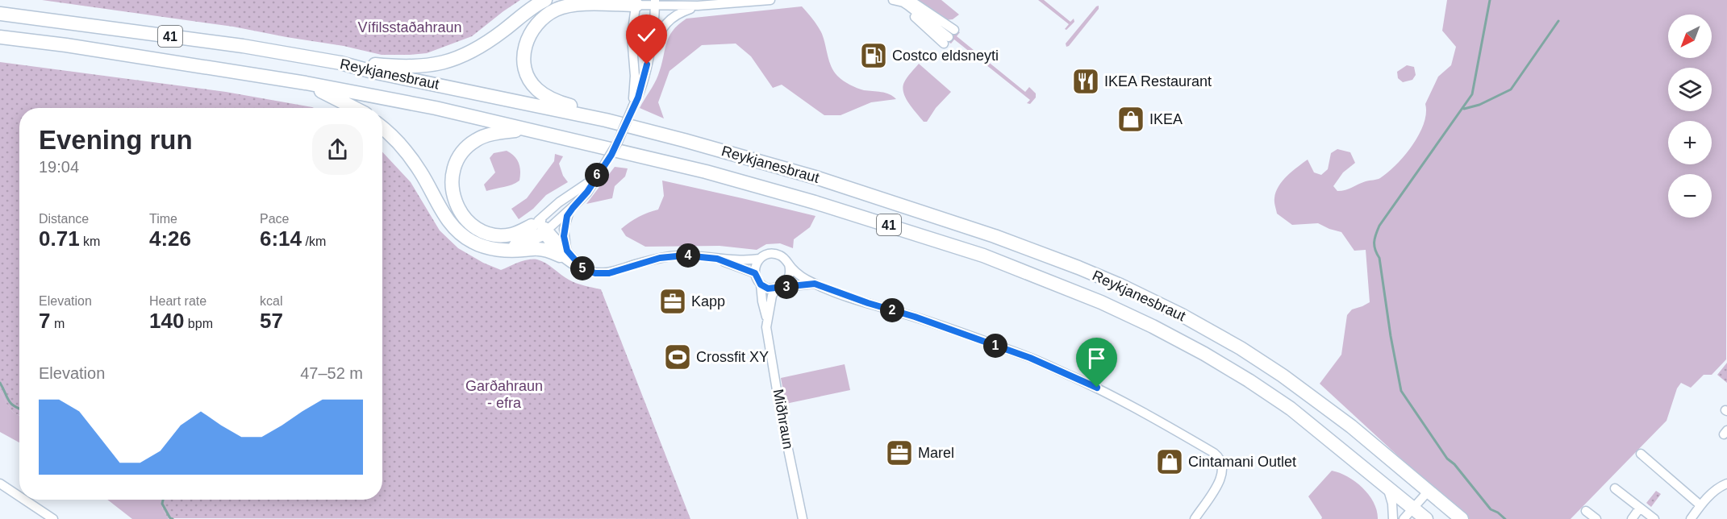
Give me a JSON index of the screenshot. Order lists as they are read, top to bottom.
{
  "streets": {
    "highway": ["41", "Reykjanesbraut"],
    "street": ["Miðhraun"]
  },
  "parks": ["Vífilsstaðahraun", "Garðahraun - efra"],
  "places": {
    "fuel station": ["Costco eldsneyti"],
    "restaurant": ["IKEA Restaurant"],
    "shop": ["IKEA", "Cintamani Outlet"],
    "office": ["Kapp", "Marel"],
    "sports": ["Crossfit XY"]
  },
  "north": "bottom left",
  "page": {
    "map_buttons": ["+", "−"],
    "heading": ["Evening run", "19:04"],
    "pins": [
      "6",
      "4",
      "5",
      "3",
      "2",
      "1"
    ],
    "stats": [
      ["Distance", "0.71 km"],
      ["Time", "4:26"],
      ["Pace", "6:14 /km"],
      ["Elevation", "7 m"],
      ["Heart rate", "140 bpm"],
      ["kcal", "57"]
    ],
    "chart": ["Elevation", "47–52 m"]
  }
}
